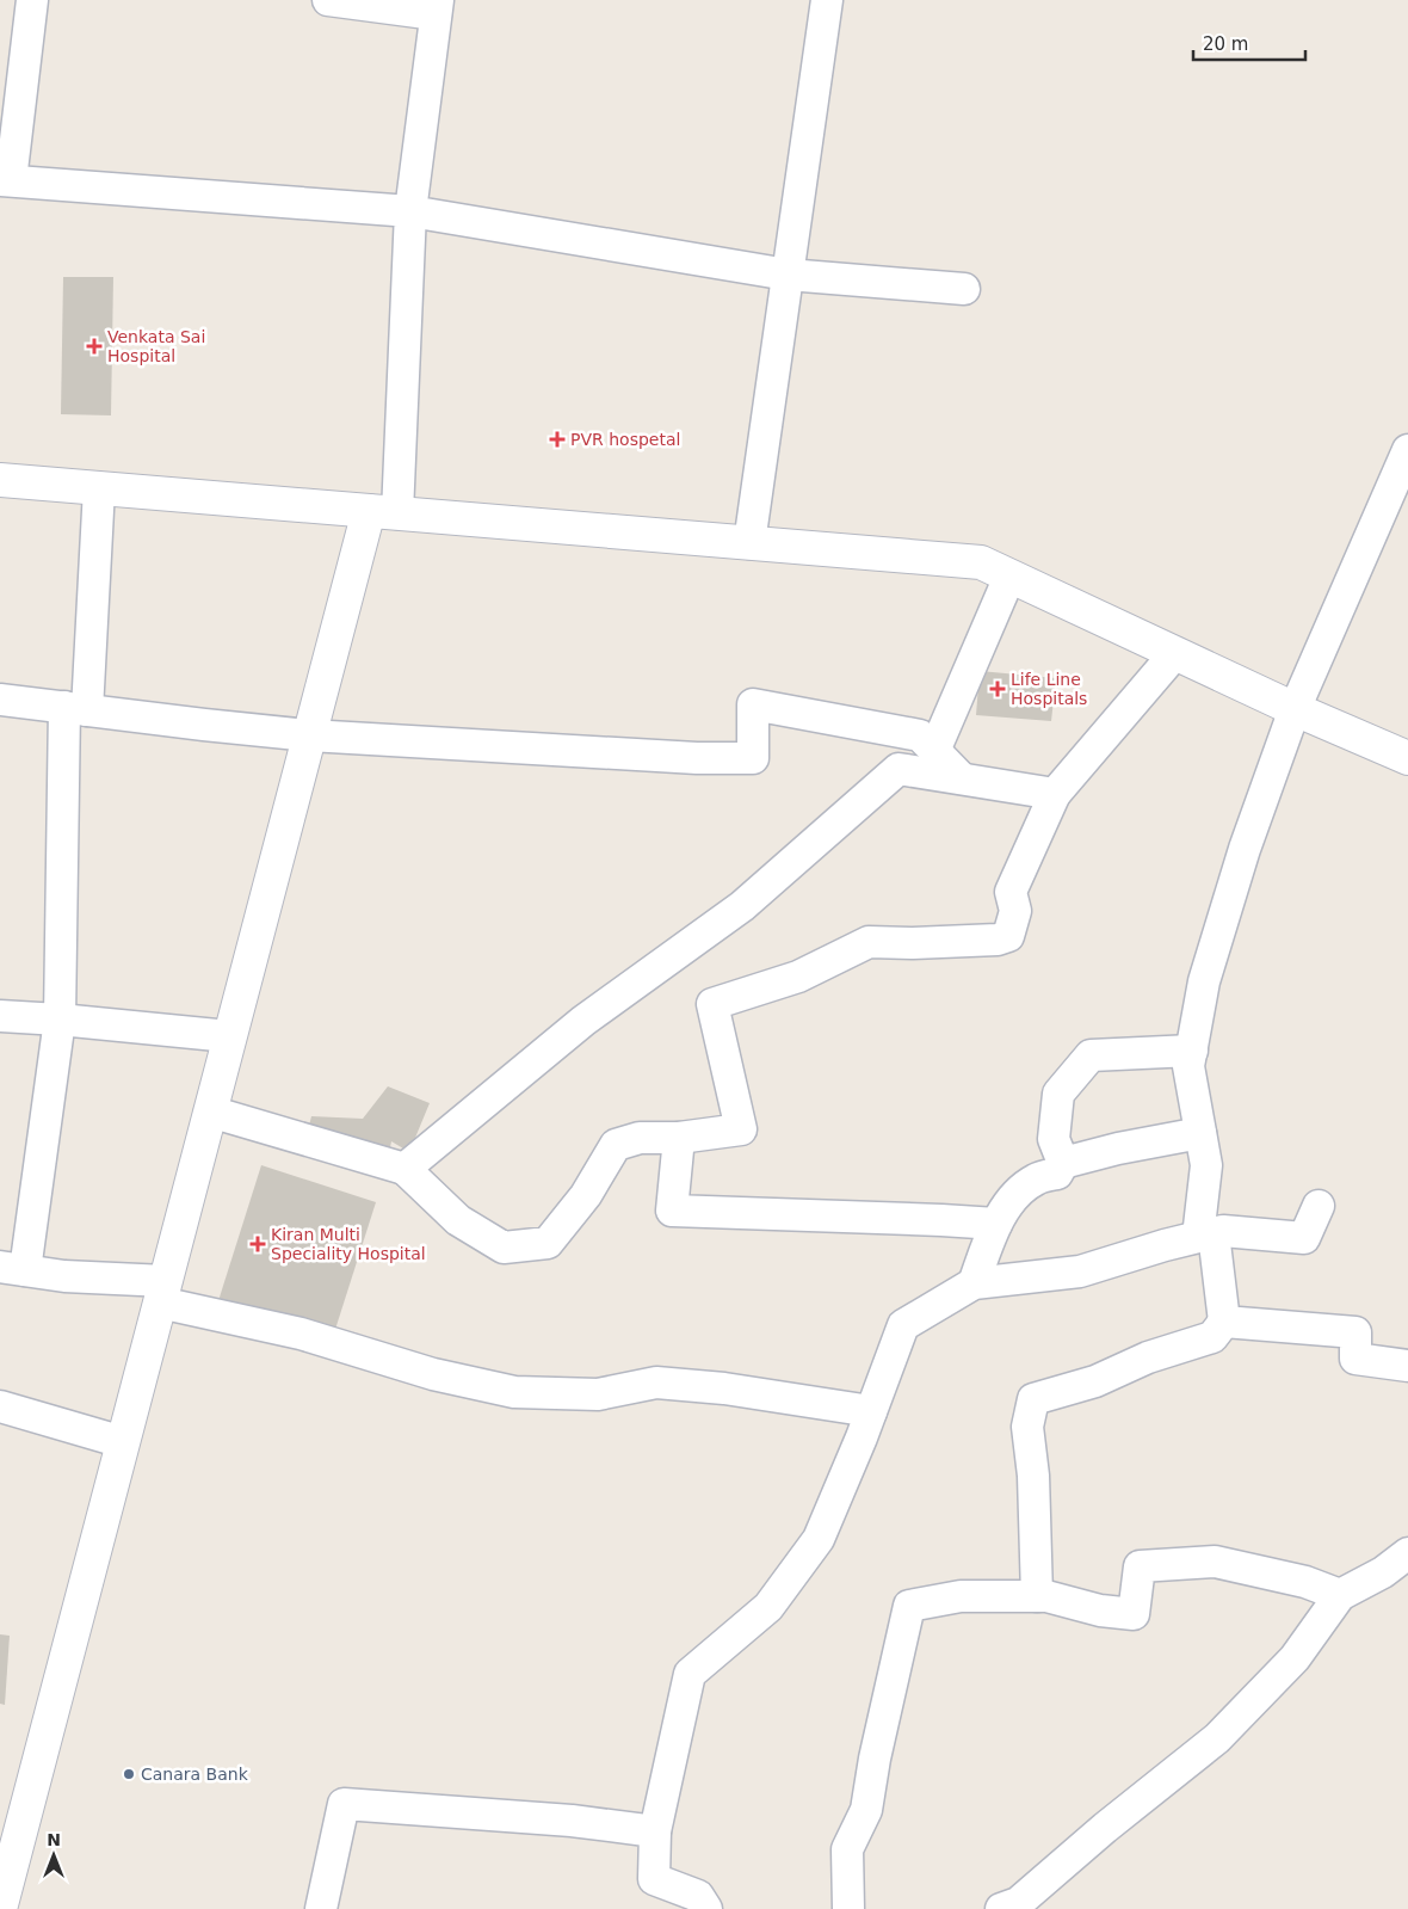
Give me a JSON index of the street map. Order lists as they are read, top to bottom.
{
  "places": {
    "health": [
      "Venkata Sai Hospital",
      "PVR hospetal",
      "Life Line Hospitals",
      "Kiran Multi Speciality Hospital"
    ],
    "other": ["Canara Bank"]
  },
  "scale_bar": "20 m",
  "north": "top"
}
